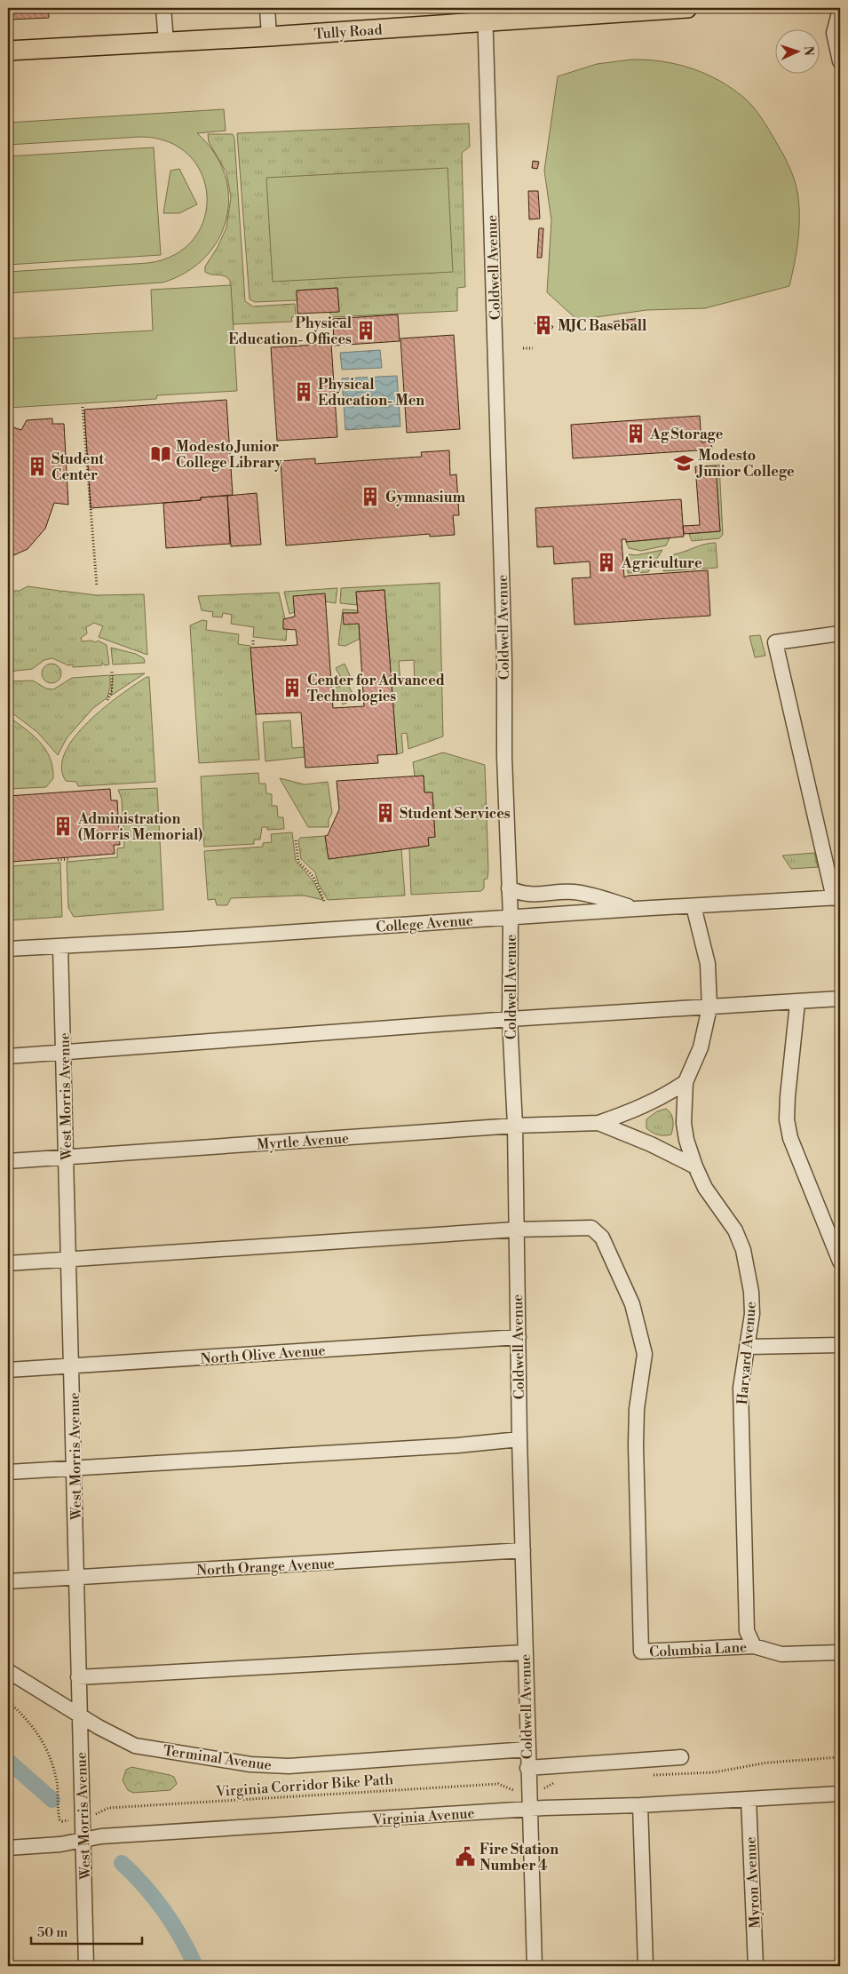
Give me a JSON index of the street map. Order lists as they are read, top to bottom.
{
  "streets": {
    "main road": ["Tully Road"],
    "street": [
      "Coldwell Avenue",
      "College Avenue",
      "West Morris Avenue",
      "Myrtle Avenue",
      "Harvard Avenue",
      "North Olive Avenue",
      "North Orange Avenue",
      "Columbia Lane",
      "Terminal Avenue",
      "Virginia Avenue",
      "Myron Avenue"
    ],
    "path": ["Virginia Corridor Bike Path"]
  },
  "crossings": [
    ["Tully Road", "Coldwell Avenue"],
    ["Coldwell Avenue", "College Avenue"],
    ["Coldwell Avenue", "Myrtle Avenue"],
    ["Coldwell Avenue", "North Olive Avenue"],
    ["Coldwell Avenue", "North Orange Avenue"],
    ["Coldwell Avenue", "Columbia Lane"],
    ["Coldwell Avenue", "Terminal Avenue"],
    ["Coldwell Avenue", "Virginia Avenue"],
    ["College Avenue", "West Morris Avenue"],
    ["College Avenue", "Harvard Avenue"],
    ["West Morris Avenue", "Myrtle Avenue"],
    ["West Morris Avenue", "North Olive Avenue"],
    ["West Morris Avenue", "North Orange Avenue"],
    ["West Morris Avenue", "Terminal Avenue"],
    ["West Morris Avenue", "Virginia Avenue"],
    ["Myrtle Avenue", "Harvard Avenue"],
    ["Harvard Avenue", "Columbia Lane"],
    ["Virginia Avenue", "Myron Avenue"]
  ],
  "places": {
    "building": [
      "MJC Baseball",
      "Physical Education- Offices",
      "Physical Education- Men",
      "Ag Storage",
      "Student Center",
      "Gymnasium",
      "Agriculture",
      "Center for Advanced Technologies",
      "Student Services",
      "Administration (Morris Memorial)"
    ],
    "library": ["Modesto Junior College Library"],
    "school or university": ["Modesto Junior College"],
    "public building": ["Fire Station Number 4"]
  },
  "scale_bar": "50 m",
  "north": "right"
}
